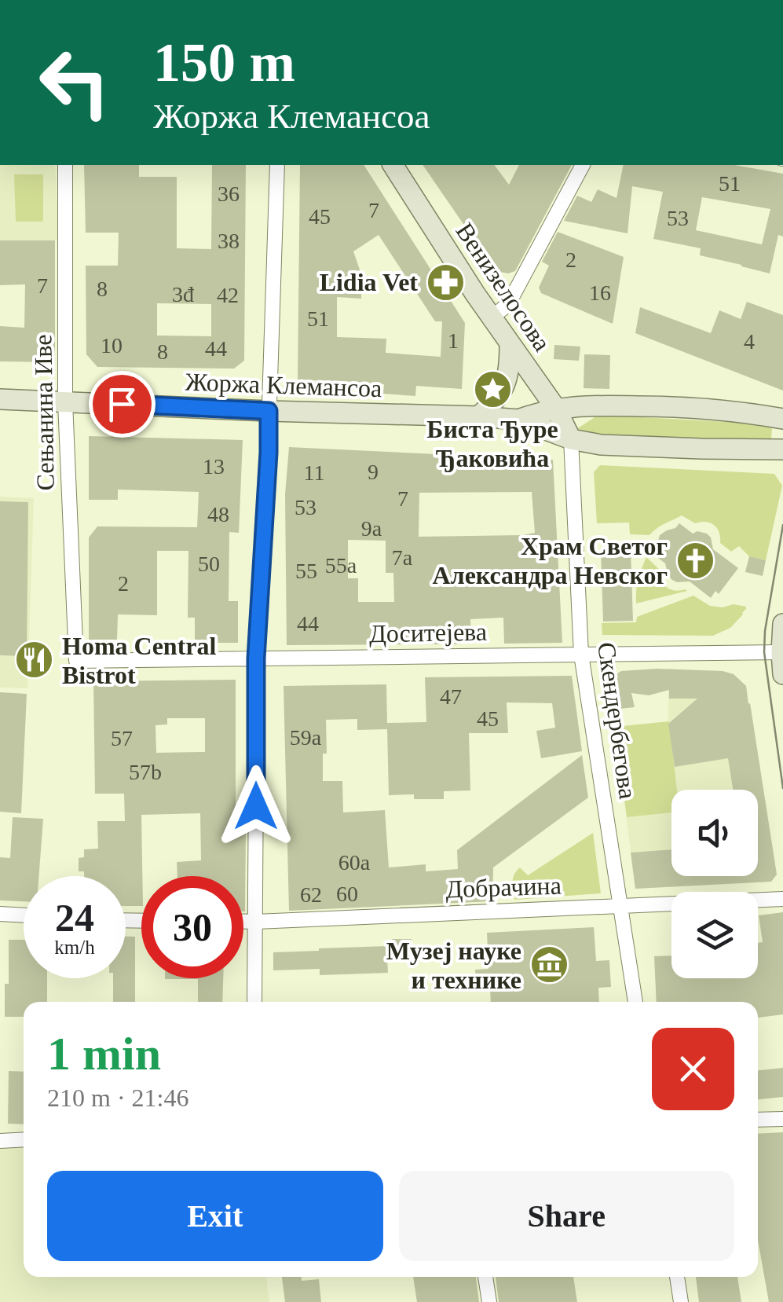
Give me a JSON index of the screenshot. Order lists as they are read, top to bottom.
{
  "streets": {
    "main road": ["Венизелосова", "Жоржа Клемансоа"],
    "street": [
      "Сењанина Иве",
      "Доситејева",
      "Скендербегова",
      "Добрачина"
    ]
  },
  "crossings": [
    ["Венизелосова", "Жоржа Клемансоа"],
    ["Венизелосова", "Скендербегова"],
    ["Жоржа Клемансоа", "Сењанина Иве"],
    ["Жоржа Клемансоа", "Скендербегова"],
    ["Сењанина Иве", "Доситејева"],
    ["Доситејева", "Скендербегова"],
    ["Скендербегова", "Добрачина"]
  ],
  "places": {
    "pharmacy": ["Lidia Vet"],
    "place": ["Биста Ђуре Ђаковића"],
    "church": ["Храм Светог Александра Невског"],
    "restaurant": ["Homa Central Bistrot"],
    "museum": ["Музеј науке и технике"]
  },
  "house_numbers": [
    "51",
    "36",
    "7",
    "45",
    "53",
    "38",
    "2",
    "7",
    "8",
    "16",
    "3đ",
    "42",
    "51",
    "1",
    "4",
    "10",
    "44",
    "8",
    "13",
    "9",
    "11",
    "7",
    "53",
    "48",
    "9a",
    "7a",
    "50",
    "55a",
    "55",
    "2",
    "44",
    "47",
    "45",
    "59a",
    "57",
    "57b",
    "60a",
    "60",
    "62"
  ],
  "page": {
    "turn": ["150 m", "Жоржа Клемансоа"],
    "speed": "24 km/h",
    "limit": "30",
    "heading": ["1 min", "210 m · 21:46"],
    "buttons": ["Exit", "Share"]
  }
}
